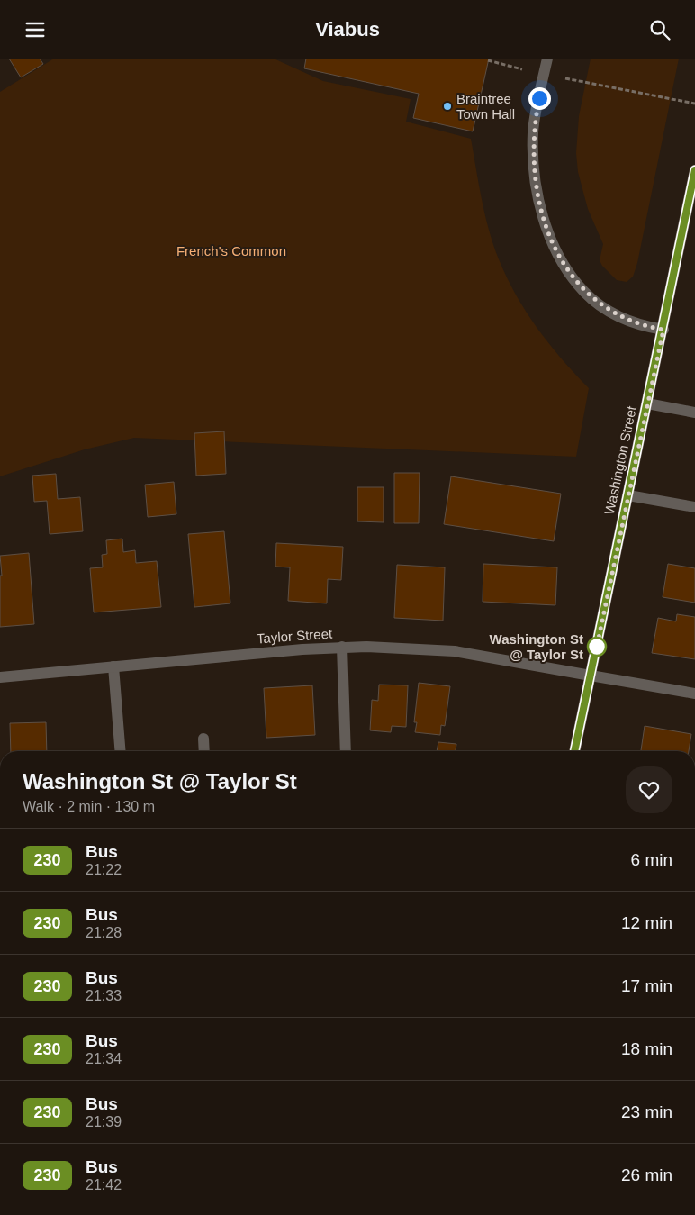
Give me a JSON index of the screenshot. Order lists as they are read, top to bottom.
{
  "streets": {
    "main road": ["Washington Street"],
    "street": ["Taylor Street"]
  },
  "crossings": [
    ["Washington Street", "Taylor Street"]
  ],
  "parks": ["French's Common"],
  "places": ["Braintree Town Hall", "Washington St @ Taylor St"],
  "lines": ["bus line 230"],
  "page": {
    "header": "Viabus",
    "heading": ["Washington St @ Taylor St", "Walk · 2 min · 130 m"],
    "list": [
      {
        "mark": "230",
        "name": "Bus",
        "note": "21:22",
        "value": "6 min"
      },
      {
        "mark": "230",
        "name": "Bus",
        "note": "21:28",
        "value": "12 min"
      },
      {
        "mark": "230",
        "name": "Bus",
        "note": "21:33",
        "value": "17 min"
      },
      {
        "mark": "230",
        "name": "Bus",
        "note": "21:34",
        "value": "18 min"
      },
      {
        "mark": "230",
        "name": "Bus",
        "note": "21:39",
        "value": "23 min"
      },
      {
        "mark": "230",
        "name": "Bus",
        "note": "21:42",
        "value": "26 min"
      }
    ]
  }
}
